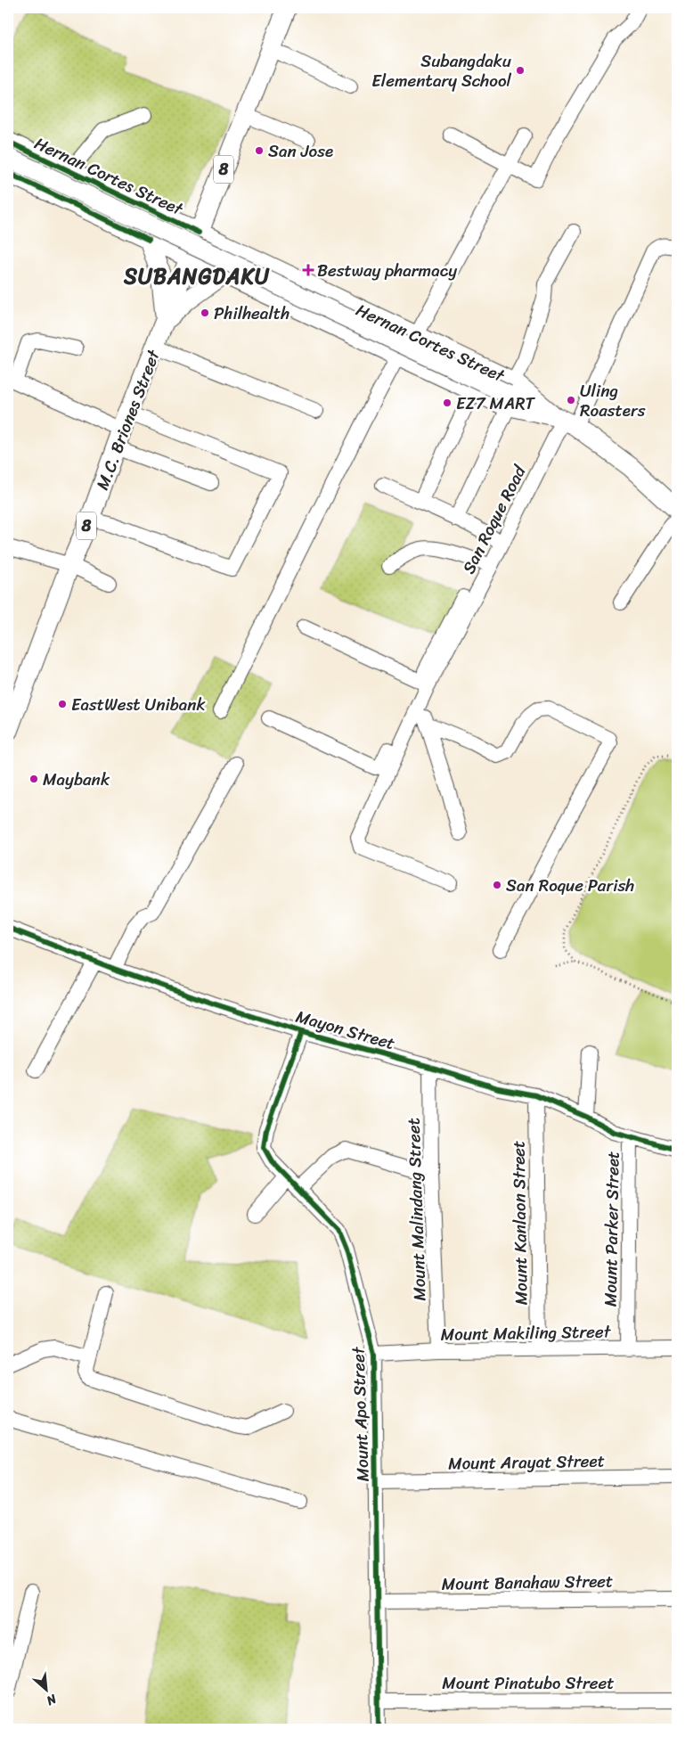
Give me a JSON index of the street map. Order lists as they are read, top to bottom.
{
  "streets": {
    "main road": ["8", "Hernan Cortes Street", "M.C. Briones Street"],
    "street": [
      "San Roque Road",
      "Mayon Street",
      "Mount Malindang Street",
      "Mount Kanlaon Street",
      "Mount Parker Street",
      "Mount Makiling Street",
      "Mount Apo Street",
      "Mount Arayat Street",
      "Mount Banahaw Street",
      "Mount Pinatubo Street"
    ]
  },
  "crossings": [
    ["8", "Hernan Cortes Street"],
    ["8", "M.C. Briones Street"],
    ["Hernan Cortes Street", "M.C. Briones Street"],
    ["Hernan Cortes Street", "San Roque Road"],
    ["Mayon Street", "Mount Malindang Street"],
    ["Mayon Street", "Mount Kanlaon Street"],
    ["Mayon Street", "Mount Parker Street"],
    ["Mayon Street", "Mount Apo Street"],
    ["Mount Malindang Street", "Mount Makiling Street"],
    ["Mount Kanlaon Street", "Mount Makiling Street"],
    ["Mount Parker Street", "Mount Makiling Street"],
    ["Mount Makiling Street", "Mount Apo Street"],
    ["Mount Apo Street", "Mount Arayat Street"],
    ["Mount Apo Street", "Mount Banahaw Street"],
    ["Mount Apo Street", "Mount Pinatubo Street"]
  ],
  "districts": ["SUBANGDAKU"],
  "places": {
    "other": [
      "Subangdaku Elementary School",
      "San Jose",
      "Philhealth",
      "Uling Roasters",
      "EZ7 MART",
      "EastWest Unibank",
      "Maybank",
      "San Roque Parish"
    ],
    "health": ["Bestway pharmacy"]
  },
  "north": "bottom right"
}
